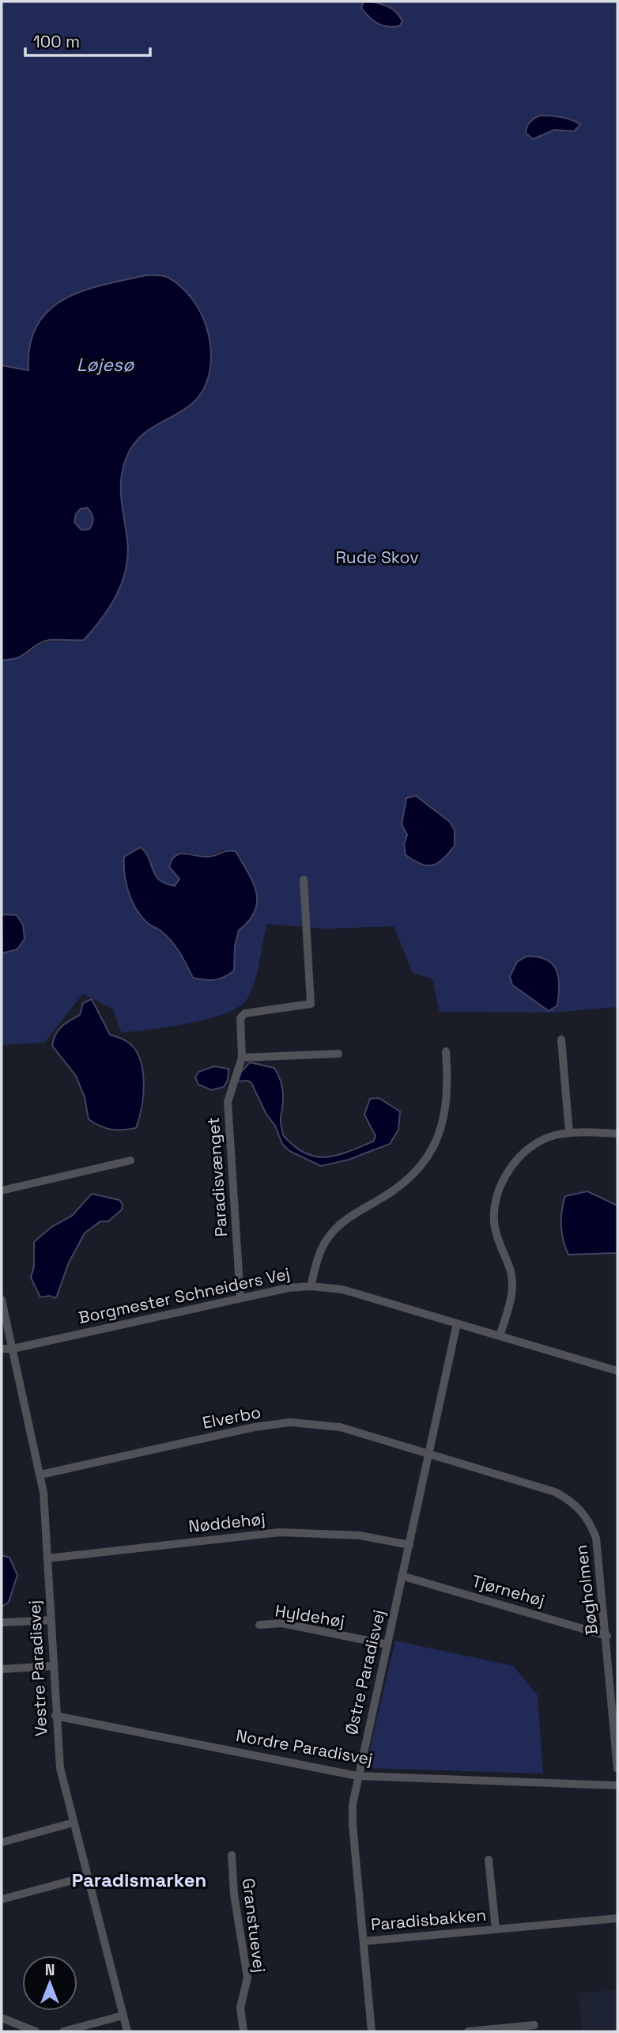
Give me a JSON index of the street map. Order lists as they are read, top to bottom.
{
  "streets": {
    "street": [
      "Paradisvænget",
      "Borgmester Schneiders Vej",
      "Elverbo",
      "Nøddehøj",
      "Bøgholmen",
      "Tjørnehøj",
      "Hyldehøj",
      "Vestre Paradisvej",
      "Østre Paradisvej",
      "Nordre Paradisvej",
      "Paradisbakken",
      "Granstuevej"
    ]
  },
  "crossings": [
    ["Paradisvænget", "Borgmester Schneiders Vej"],
    ["Borgmester Schneiders Vej", "Vestre Paradisvej"],
    ["Borgmester Schneiders Vej", "Østre Paradisvej"],
    ["Elverbo", "Bøgholmen"],
    ["Elverbo", "Vestre Paradisvej"],
    ["Elverbo", "Østre Paradisvej"],
    ["Nøddehøj", "Vestre Paradisvej"],
    ["Nøddehøj", "Østre Paradisvej"],
    ["Bøgholmen", "Tjørnehøj"],
    ["Bøgholmen", "Østre Paradisvej"],
    ["Tjørnehøj", "Østre Paradisvej"],
    ["Hyldehøj", "Østre Paradisvej"],
    ["Vestre Paradisvej", "Nordre Paradisvej"],
    ["Østre Paradisvej", "Nordre Paradisvej"],
    ["Østre Paradisvej", "Paradisbakken"]
  ],
  "districts": ["Paradismarken"],
  "water": ["Løjesø"],
  "parks": ["Rude Skov"],
  "scale_bar": "100 m",
  "north": "top"
}
